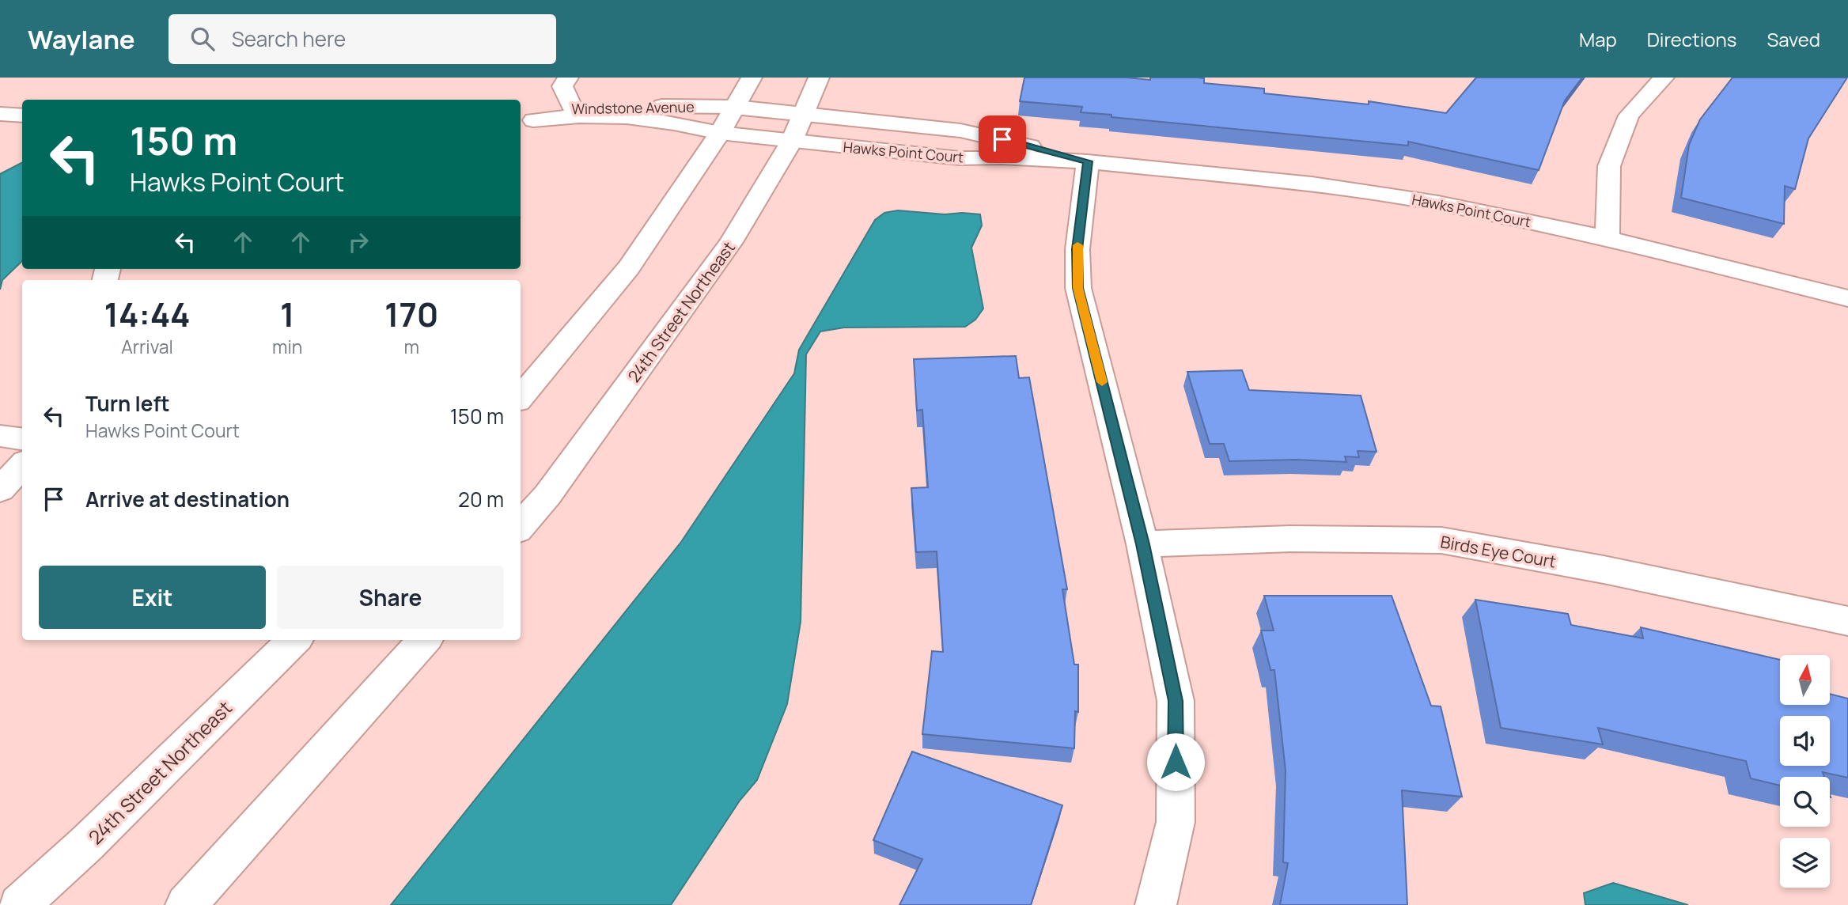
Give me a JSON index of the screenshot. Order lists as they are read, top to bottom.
{
  "streets": {
    "street": [
      "Windstone Avenue",
      "Hawks Point Court",
      "24th Street Northeast",
      "Birds Eye Court"
    ]
  },
  "crossings": [
    ["Windstone Avenue", "Hawks Point Court"],
    ["Hawks Point Court", "24th Street Northeast"]
  ],
  "north": "top",
  "page": {
    "header": "Waylane",
    "search": "Search here",
    "nav": ["Map", "Directions", "Saved"],
    "turn": ["150 m", "Hawks Point Court"],
    "eta": [
      "14:44",
      "Arrival",
      "1",
      "min",
      "170",
      "m"
    ],
    "list": [
      {
        "name": "Turn left",
        "note": "Hawks Point Court",
        "value": "150 m"
      },
      {
        "name": "Arrive at destination",
        "value": "20 m"
      }
    ],
    "buttons": ["Exit", "Share"]
  }
}
